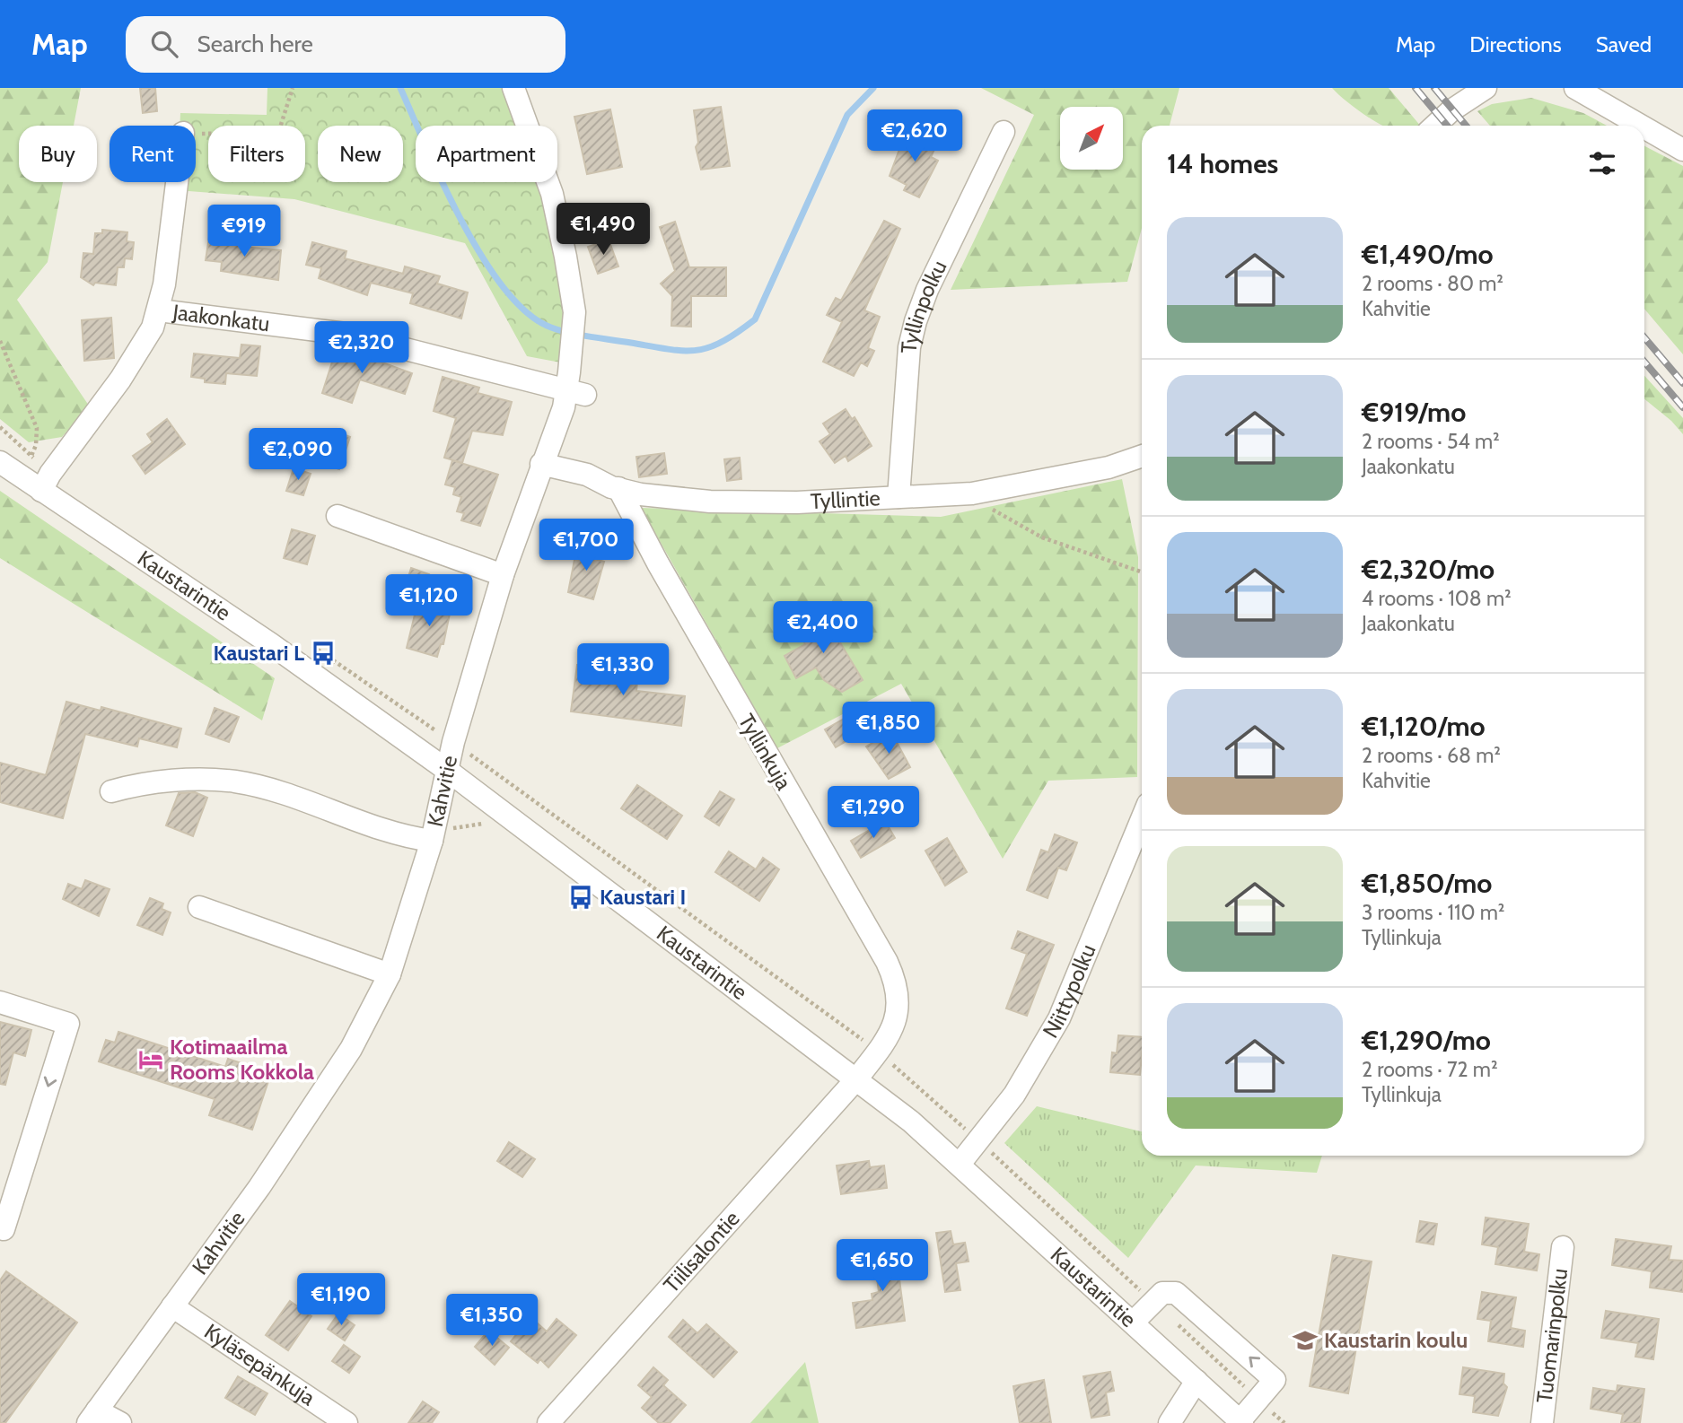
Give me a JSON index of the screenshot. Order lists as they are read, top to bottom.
{
  "streets": {
    "street": [
      "Tyllinpolku",
      "Jaakonkatu",
      "Tyllintie",
      "Kaustarintie",
      "Tyllinkuja",
      "Kahvitie",
      "Niittypolku",
      "Tiilisalontie",
      "Tuomarinpolku",
      "Kyläsepänkuja"
    ]
  },
  "crossings": [
    ["Tyllinpolku", "Tyllintie"],
    ["Jaakonkatu", "Kaustarintie"],
    ["Jaakonkatu", "Kahvitie"],
    ["Tyllintie", "Tyllinkuja"],
    ["Tyllintie", "Kahvitie"],
    ["Kaustarintie", "Tyllinkuja"],
    ["Kaustarintie", "Kahvitie"],
    ["Kaustarintie", "Niittypolku"],
    ["Kaustarintie", "Tiilisalontie"],
    ["Tyllinkuja", "Tiilisalontie"],
    ["Kahvitie", "Kyläsepänkuja"]
  ],
  "places": {
    "bus stop": ["Kaustari L", "Kaustari I"],
    "hotel": ["Kotimaailma Rooms Kokkola"],
    "school or university": ["Kaustarin koulu"]
  },
  "north": "top right",
  "page": {
    "header": "Map",
    "search": "Search here",
    "nav": ["Map", "Directions", "Saved"],
    "price": [
      "€2,620",
      "€1,490",
      "€919",
      "€2,320",
      "€2,090",
      "€1,700",
      "€1,120",
      "€2,400",
      "€1,330",
      "€1,850",
      "€1,290",
      "€1,650",
      "€1,190",
      "€1,350"
    ],
    "chip": [
      "Buy",
      "Rent",
      "Filters",
      "New",
      "Apartment"
    ],
    "heading": "14 homes",
    "list": [
      {
        "name": "€1,490/mo",
        "note": "2 rooms · 80 m² · Kahvitie"
      },
      {
        "name": "€919/mo",
        "note": "2 rooms · 54 m² · Jaakonkatu"
      },
      {
        "name": "€2,320/mo",
        "note": "4 rooms · 108 m² · Jaakonkatu"
      },
      {
        "name": "€1,120/mo",
        "note": "2 rooms · 68 m² · Kahvitie"
      },
      {
        "name": "€1,850/mo",
        "note": "3 rooms · 110 m² · Tyllinkuja"
      },
      {
        "name": "€1,290/mo",
        "note": "2 rooms · 72 m² · Tyllinkuja"
      }
    ]
  }
}
